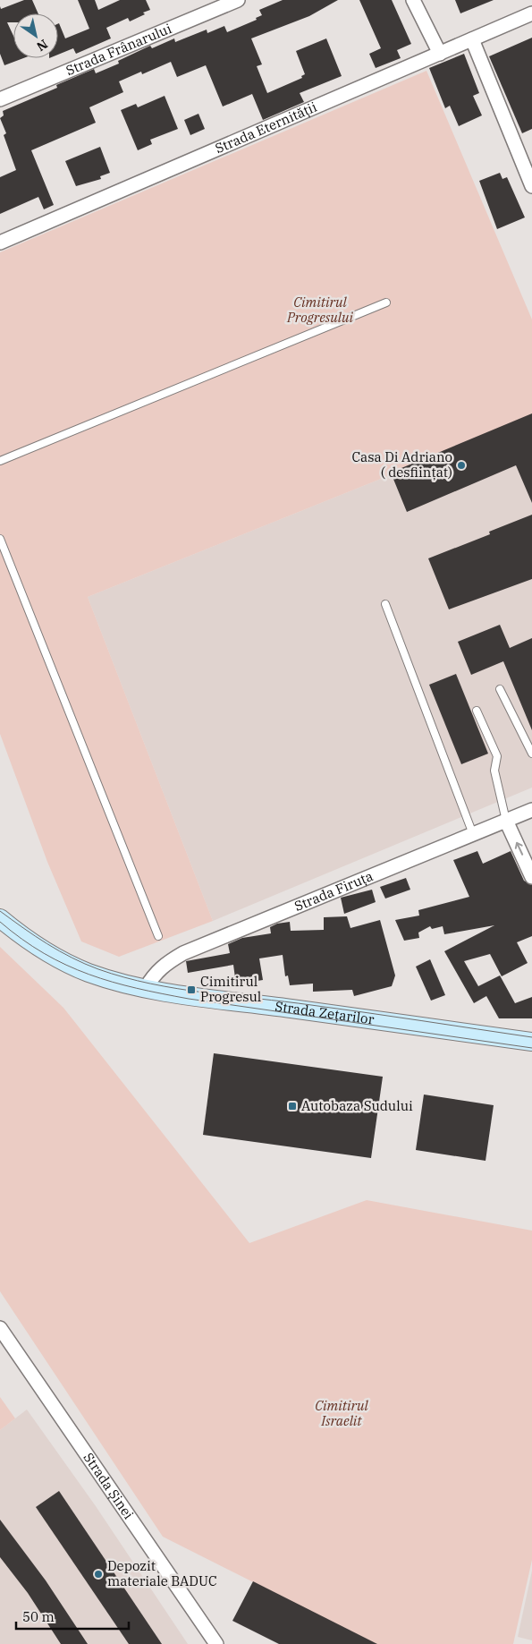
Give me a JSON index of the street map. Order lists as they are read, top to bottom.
{
  "streets": {
    "main road": ["Strada Zețarilor"],
    "street": [
      "Strada Frânarului",
      "Strada Eternității",
      "Strada Firuța",
      "Strada Șinei"
    ]
  },
  "crossings": [
    ["Strada Firuța", "Strada Zețarilor"]
  ],
  "parks": ["Cimitirul Progresului", "Cimitirul Israelit"],
  "places": {
    "other": ["Casa Di Adriano ( desființat)", "Depozit materiale BADUC"],
    "transit": ["Cimitirul Progresul", "Autobaza Sudului"]
  },
  "scale_bar": "50 m",
  "north": "bottom right"
}
